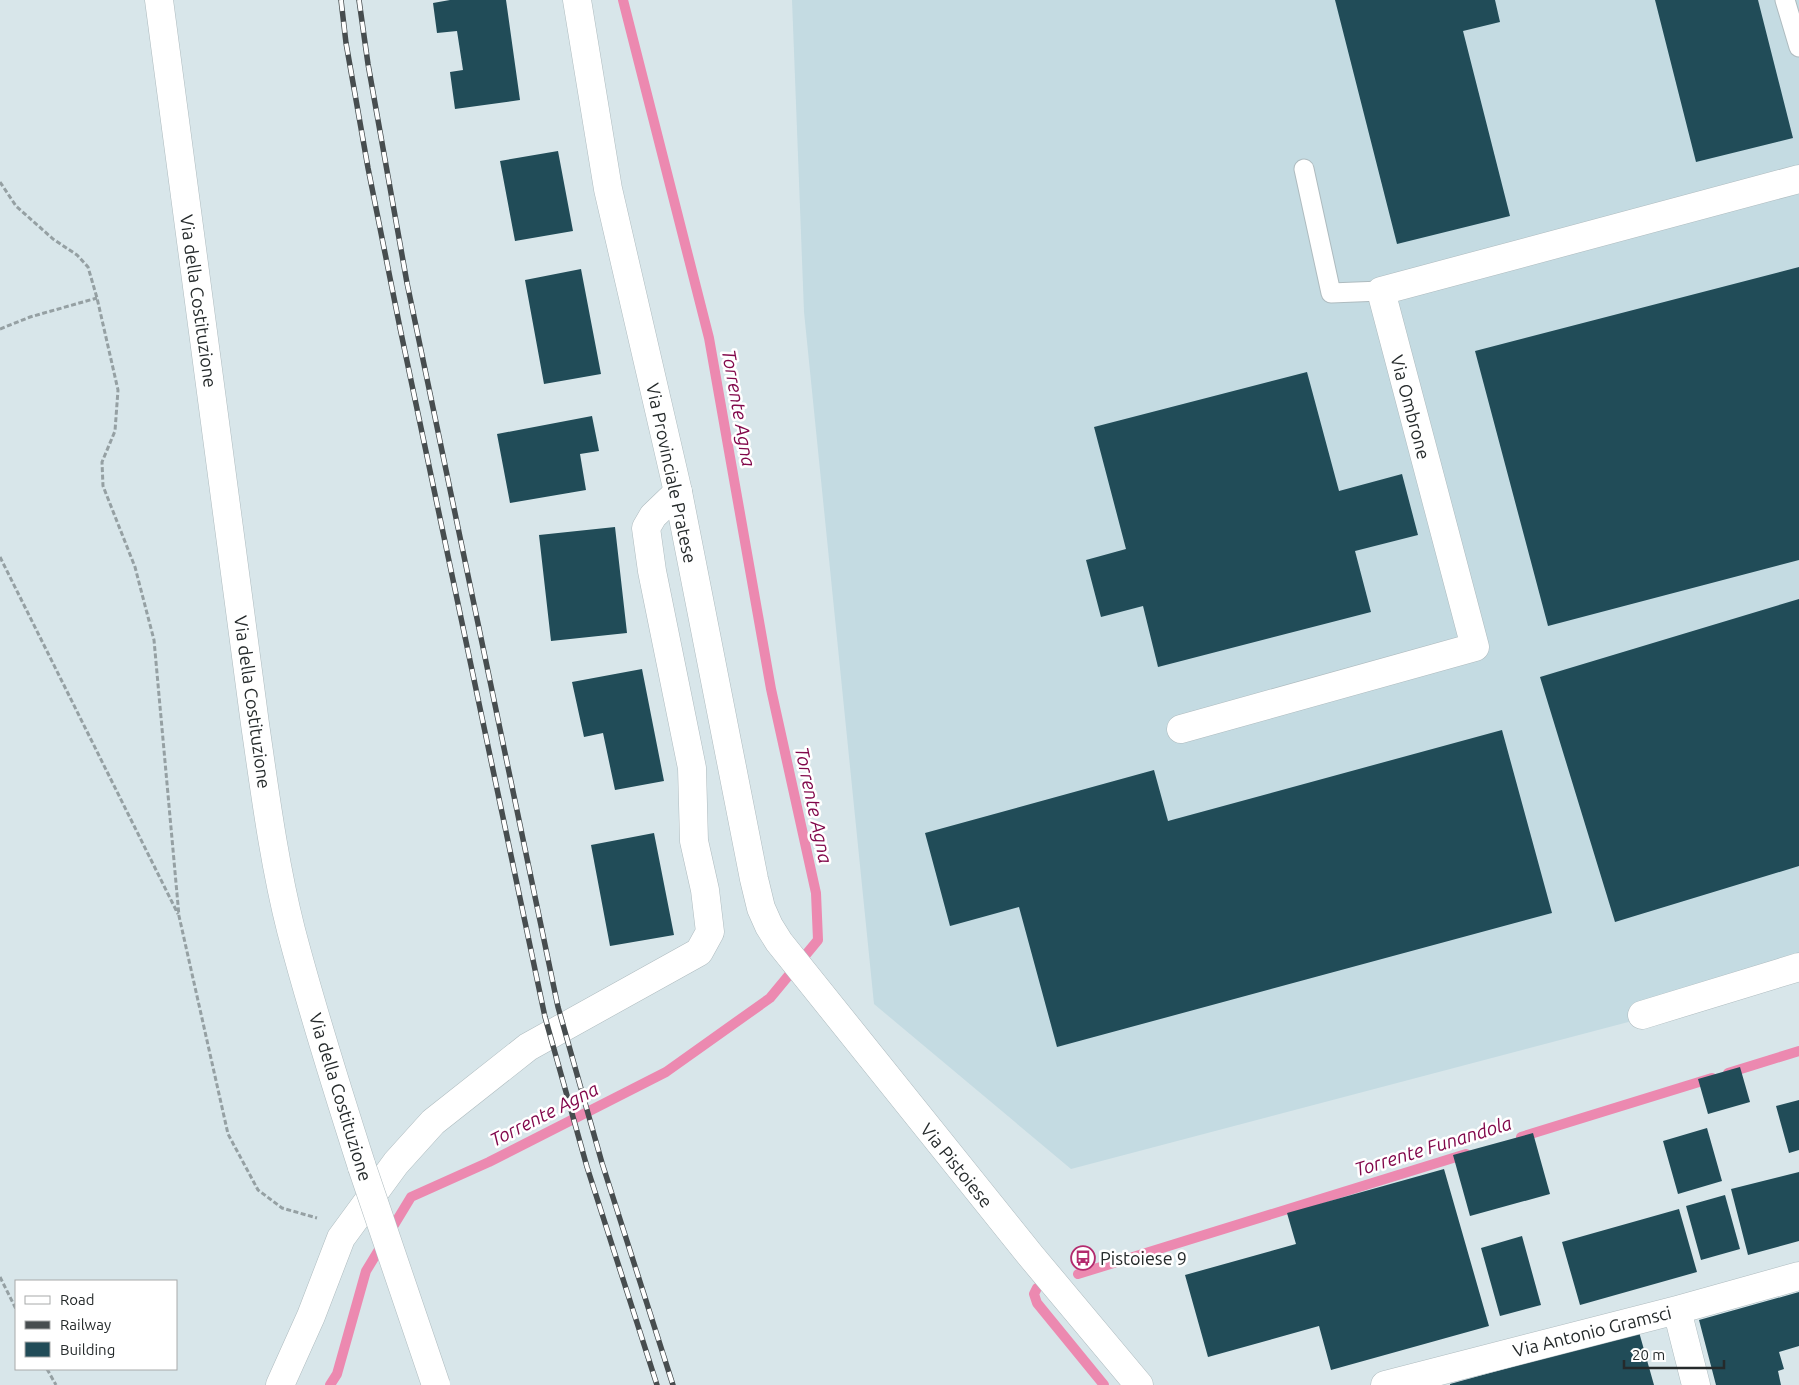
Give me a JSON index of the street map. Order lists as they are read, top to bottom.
{
  "streets": {
    "street": [
      "Via della Costituzione",
      "Via Ombrone",
      "Via Provinciale Pratese",
      "Via Pistoiese",
      "Via Antonio Gramsci"
    ]
  },
  "crossings": [
    ["Via Provinciale Pratese", "Via Pistoiese"]
  ],
  "water": ["Torrente Agna", "Torrente Funandola"],
  "places": {
    "bus stop": ["Pistoiese 9"]
  },
  "legend": ["Road", "Railway", "Building"],
  "scale_bar": "20 m"
}
